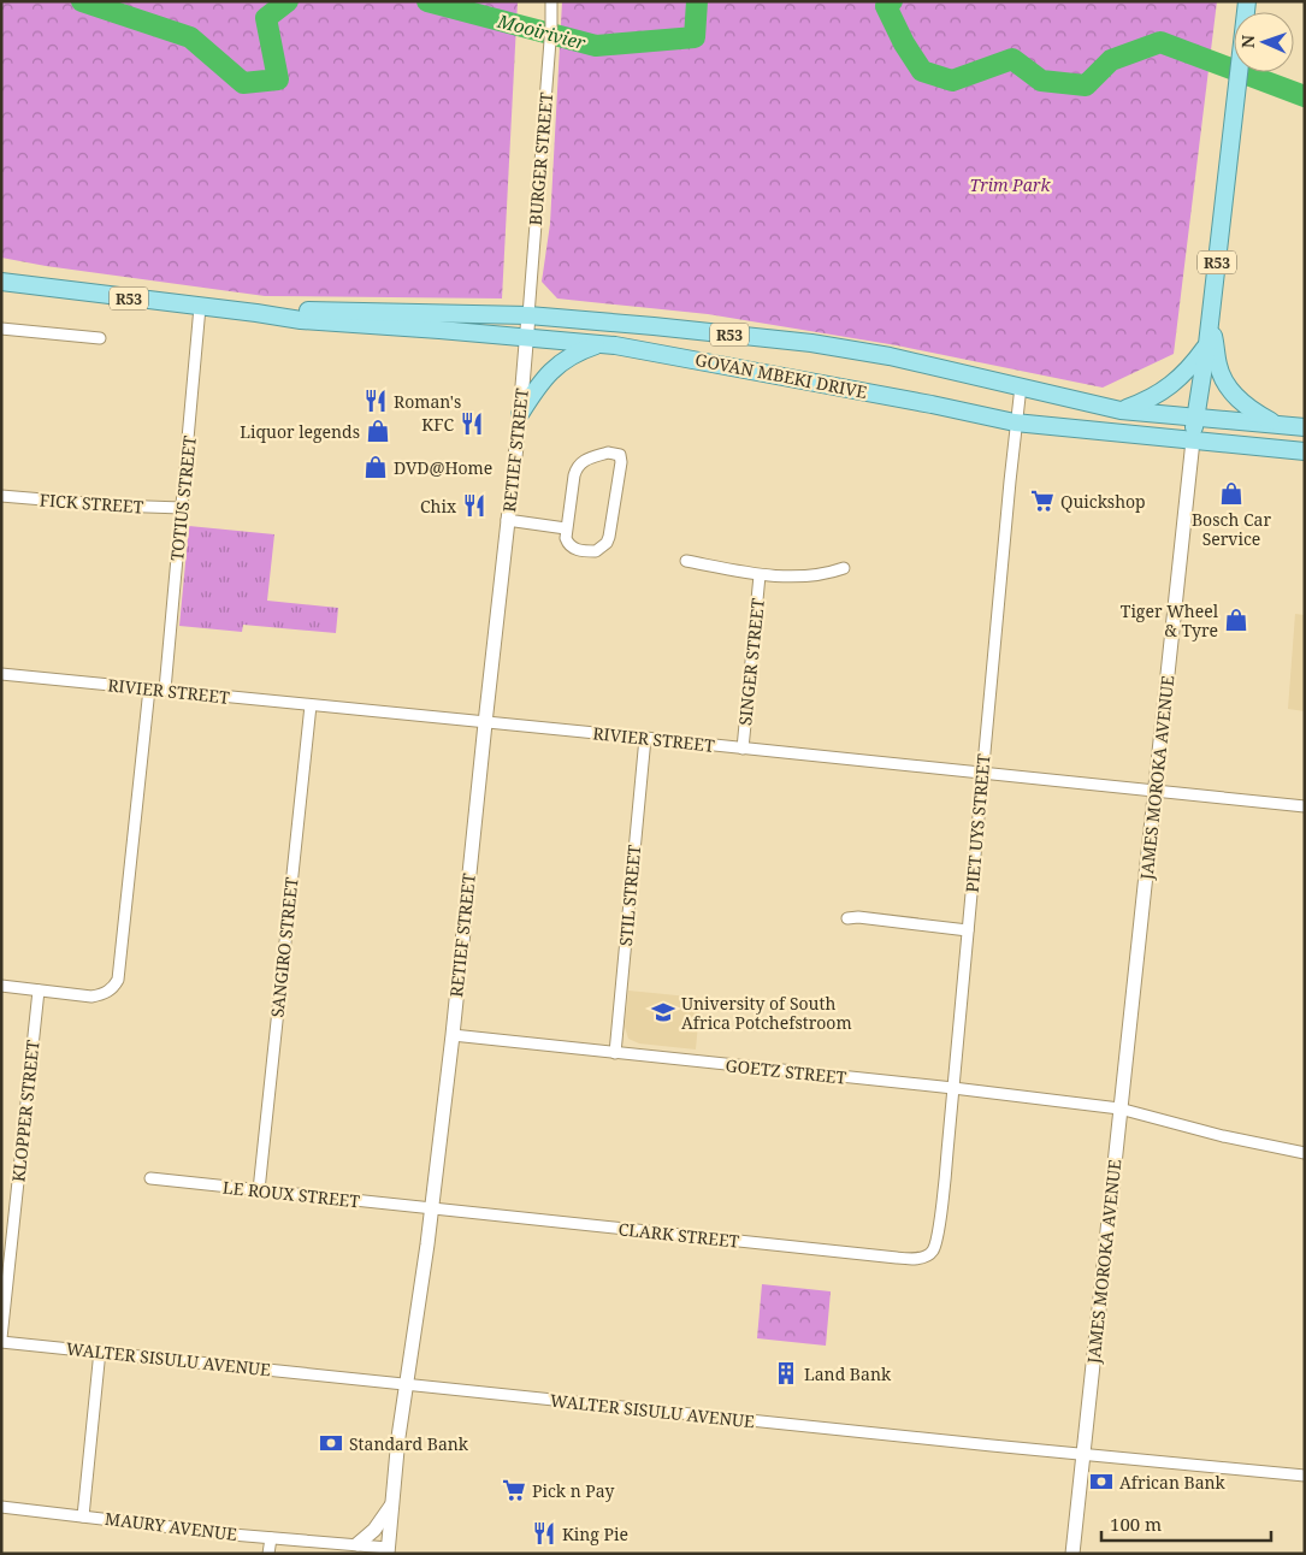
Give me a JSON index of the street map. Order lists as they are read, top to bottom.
{
  "streets": {
    "main road": ["R53", "GOVAN MBEKI DRIVE", "JAMES MOROKA AVENUE"],
    "street": [
      "BURGER STREET",
      "RETIEF STREET",
      "TOTIUS STREET",
      "FICK STREET",
      "SINGER STREET",
      "RIVIER STREET",
      "PIET UYS STREET",
      "STIL STREET",
      "SANGIRO STREET",
      "GOETZ STREET",
      "KLOPPER STREET",
      "LE ROUX STREET",
      "CLARK STREET",
      "WALTER SISULU AVENUE",
      "MAURY AVENUE"
    ]
  },
  "crossings": [
    ["BURGER STREET", "GOVAN MBEKI DRIVE"],
    ["BURGER STREET", "RETIEF STREET"],
    ["GOVAN MBEKI DRIVE", "RETIEF STREET"],
    ["GOVAN MBEKI DRIVE", "TOTIUS STREET"],
    ["GOVAN MBEKI DRIVE", "JAMES MOROKA AVENUE"],
    ["GOVAN MBEKI DRIVE", "PIET UYS STREET"],
    ["RETIEF STREET", "RIVIER STREET"],
    ["RETIEF STREET", "GOETZ STREET"],
    ["RETIEF STREET", "LE ROUX STREET"],
    ["RETIEF STREET", "CLARK STREET"],
    ["RETIEF STREET", "WALTER SISULU AVENUE"],
    ["RETIEF STREET", "MAURY AVENUE"],
    ["TOTIUS STREET", "FICK STREET"],
    ["TOTIUS STREET", "RIVIER STREET"],
    ["SINGER STREET", "RIVIER STREET"],
    ["RIVIER STREET", "JAMES MOROKA AVENUE"],
    ["RIVIER STREET", "PIET UYS STREET"],
    ["RIVIER STREET", "STIL STREET"],
    ["RIVIER STREET", "SANGIRO STREET"],
    ["JAMES MOROKA AVENUE", "GOETZ STREET"],
    ["JAMES MOROKA AVENUE", "WALTER SISULU AVENUE"],
    ["PIET UYS STREET", "GOETZ STREET"],
    ["PIET UYS STREET", "CLARK STREET"],
    ["STIL STREET", "GOETZ STREET"],
    ["SANGIRO STREET", "LE ROUX STREET"],
    ["KLOPPER STREET", "WALTER SISULU AVENUE"],
    ["LE ROUX STREET", "CLARK STREET"],
    ["WALTER SISULU AVENUE", "MAURY AVENUE"]
  ],
  "water": ["Mooirivier"],
  "parks": ["Trim Park"],
  "places": {
    "restaurant": [
      "Roman's",
      "KFC",
      "Chix",
      "King Pie"
    ],
    "shop": [
      "Liquor legends",
      "DVD@Home",
      "Bosch Car Service",
      "Tiger Wheel & Tyre"
    ],
    "supermarket": ["Quickshop", "Pick n Pay"],
    "school or university": ["University of South Africa Potchefstroom"],
    "building": ["Land Bank"],
    "bank": ["Standard Bank", "African Bank"]
  },
  "scale_bar": "100 m",
  "north": "left"
}
